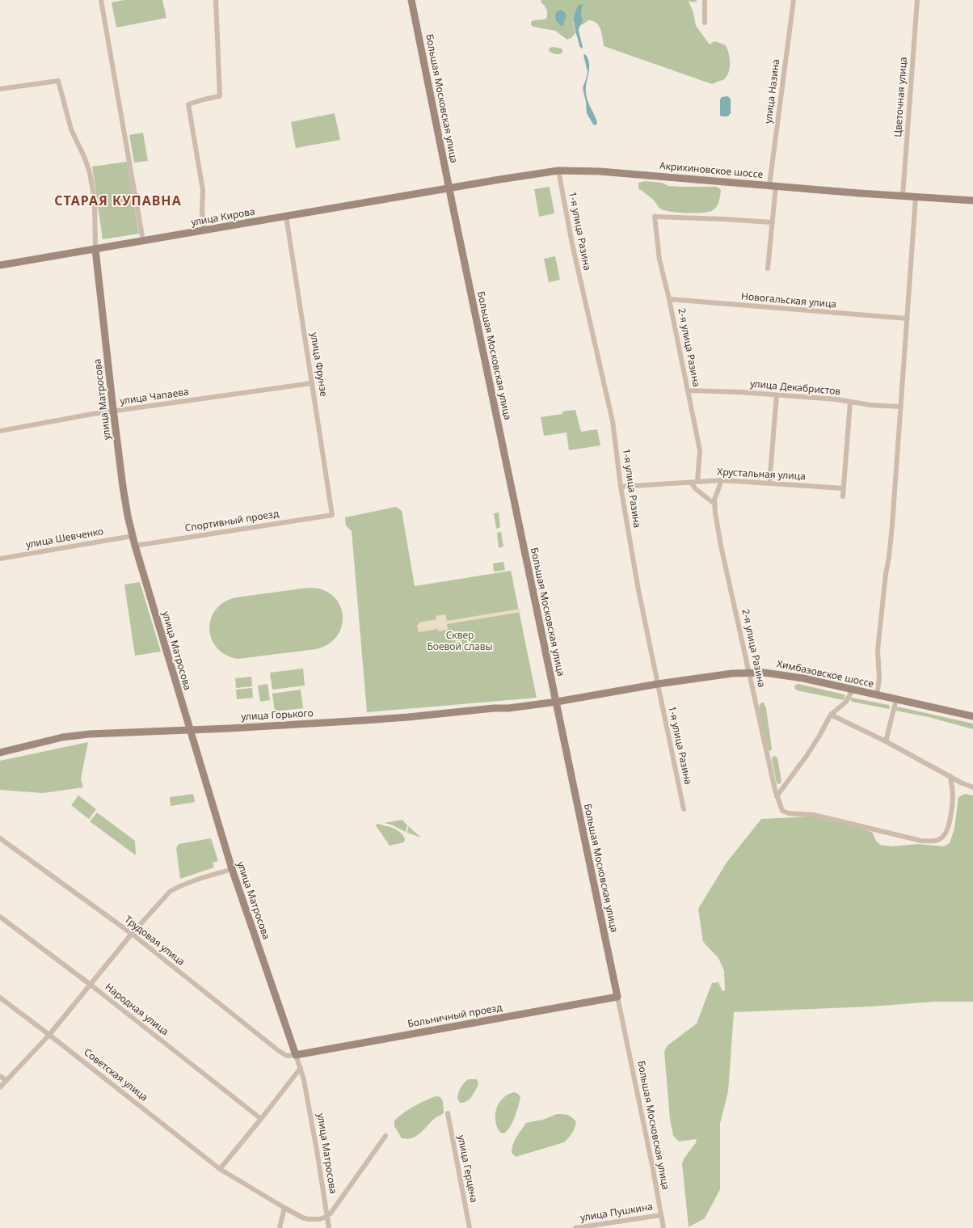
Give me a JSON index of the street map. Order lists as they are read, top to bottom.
{
  "streets": {
    "street": [
      "улица Назина",
      "Цветочная улица",
      "Большая Московская улица",
      "Акрихиновское шоссе",
      "улица Кирова",
      "1-я улица Разина",
      "Новогальская улица",
      "2-я улица Разина",
      "улица Фрунзе",
      "улица Декабристов",
      "улица Чапаева",
      "улица Матросова",
      "Хрустальная улица",
      "Спортивный проезд",
      "улица Шевченко",
      "Химбазовское шоссе",
      "улица Горького",
      "Трудовая улица",
      "Народная улица",
      "Больничный проезд",
      "Советская улица",
      "улица Герцена",
      "улица Пушкина"
    ]
  },
  "crossings": [
    ["улица Назина", "Акрихиновское шоссе"],
    ["улица Назина", "2-я улица Разина"],
    ["Цветочная улица", "Акрихиновское шоссе"],
    ["Большая Московская улица", "Акрихиновское шоссе"],
    ["Большая Московская улица", "улица Кирова"],
    ["Большая Московская улица", "Химбазовское шоссе"],
    ["Большая Московская улица", "улица Горького"],
    ["Большая Московская улица", "Больничный проезд"],
    ["Большая Московская улица", "улица Пушкина"],
    ["Акрихиновское шоссе", "улица Кирова"],
    ["Акрихиновское шоссе", "1-я улица Разина"],
    ["улица Кирова", "улица Фрунзе"],
    ["улица Кирова", "улица Матросова"],
    ["1-я улица Разина", "Хрустальная улица"],
    ["1-я улица Разина", "Химбазовское шоссе"],
    ["Новогальская улица", "2-я улица Разина"],
    ["2-я улица Разина", "улица Декабристов"],
    ["2-я улица Разина", "Хрустальная улица"],
    ["2-я улица Разина", "Химбазовское шоссе"],
    ["улица Фрунзе", "улица Чапаева"],
    ["улица Фрунзе", "Спортивный проезд"],
    ["улица Чапаева", "улица Матросова"],
    ["улица Матросова", "Спортивный проезд"],
    ["улица Матросова", "улица Шевченко"],
    ["улица Матросова", "улица Горького"],
    ["улица Матросова", "Трудовая улица"],
    ["улица Матросова", "Больничный проезд"],
    ["улица Матросова", "Советская улица"],
    ["Химбазовское шоссе", "улица Горького"],
    ["Трудовая улица", "Больничный проезд"]
  ],
  "districts": ["СТАРАЯ КУПАВНА"],
  "parks": ["Сквер Боевой славы"]
}
